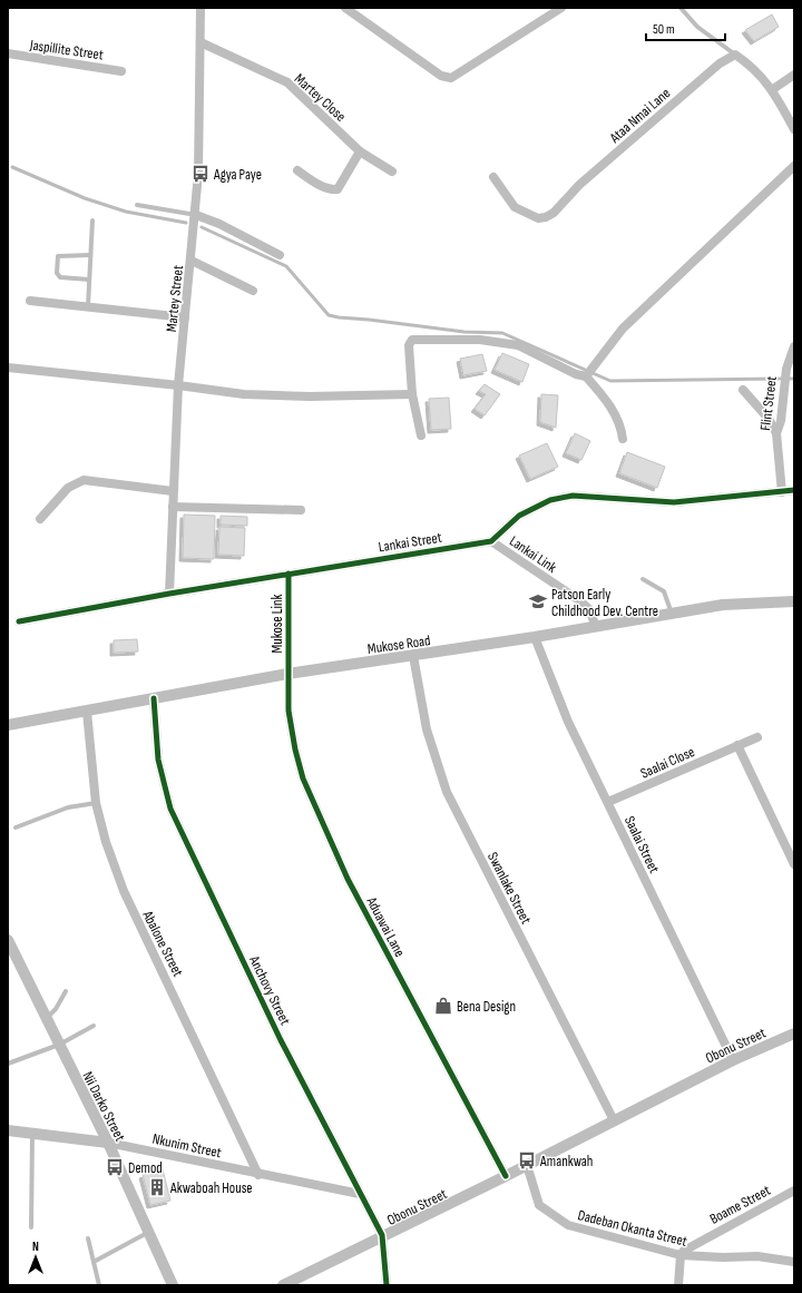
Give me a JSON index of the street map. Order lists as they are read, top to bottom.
{
  "streets": {
    "street": [
      "Jaspillite Street",
      "Martey Close",
      "Ataa Nmai Lane",
      "Martey Street",
      "Flint Street",
      "Lankai Street",
      "Lankai Link",
      "Mukose Link",
      "Mukose Road",
      "Saalai Close",
      "Saalai Street",
      "Swanlake Street",
      "Aduawai Lane",
      "Abalone Street",
      "Anchovy Street",
      "Obonu Street",
      "Nii Darko Street",
      "Nkunim Street",
      "Boame Street",
      "Dadeban Okanta Street"
    ]
  },
  "crossings": [
    ["Martey Close", "Martey Street"],
    ["Martey Street", "Lankai Street"],
    ["Lankai Street", "Lankai Link"],
    ["Lankai Street", "Mukose Link"],
    ["Lankai Link", "Mukose Road"],
    ["Mukose Link", "Mukose Road"],
    ["Mukose Link", "Aduawai Lane"],
    ["Mukose Road", "Saalai Street"],
    ["Mukose Road", "Swanlake Street"],
    ["Mukose Road", "Aduawai Lane"],
    ["Mukose Road", "Abalone Street"],
    ["Mukose Road", "Anchovy Street"],
    ["Saalai Close", "Saalai Street"],
    ["Saalai Street", "Obonu Street"],
    ["Swanlake Street", "Obonu Street"],
    ["Aduawai Lane", "Obonu Street"],
    ["Abalone Street", "Nkunim Street"],
    ["Anchovy Street", "Obonu Street"],
    ["Anchovy Street", "Nkunim Street"],
    ["Obonu Street", "Dadeban Okanta Street"],
    ["Nii Darko Street", "Nkunim Street"],
    ["Boame Street", "Dadeban Okanta Street"]
  ],
  "places": {
    "bus stop": ["Agya Paye", "Amankwah", "Demod"],
    "school or university": ["Patson Early Childhood Dev. Centre"],
    "shop": ["Bena Design"],
    "building": ["Akwaboah House"]
  },
  "scale_bar": "50 m",
  "north": "top"
}
